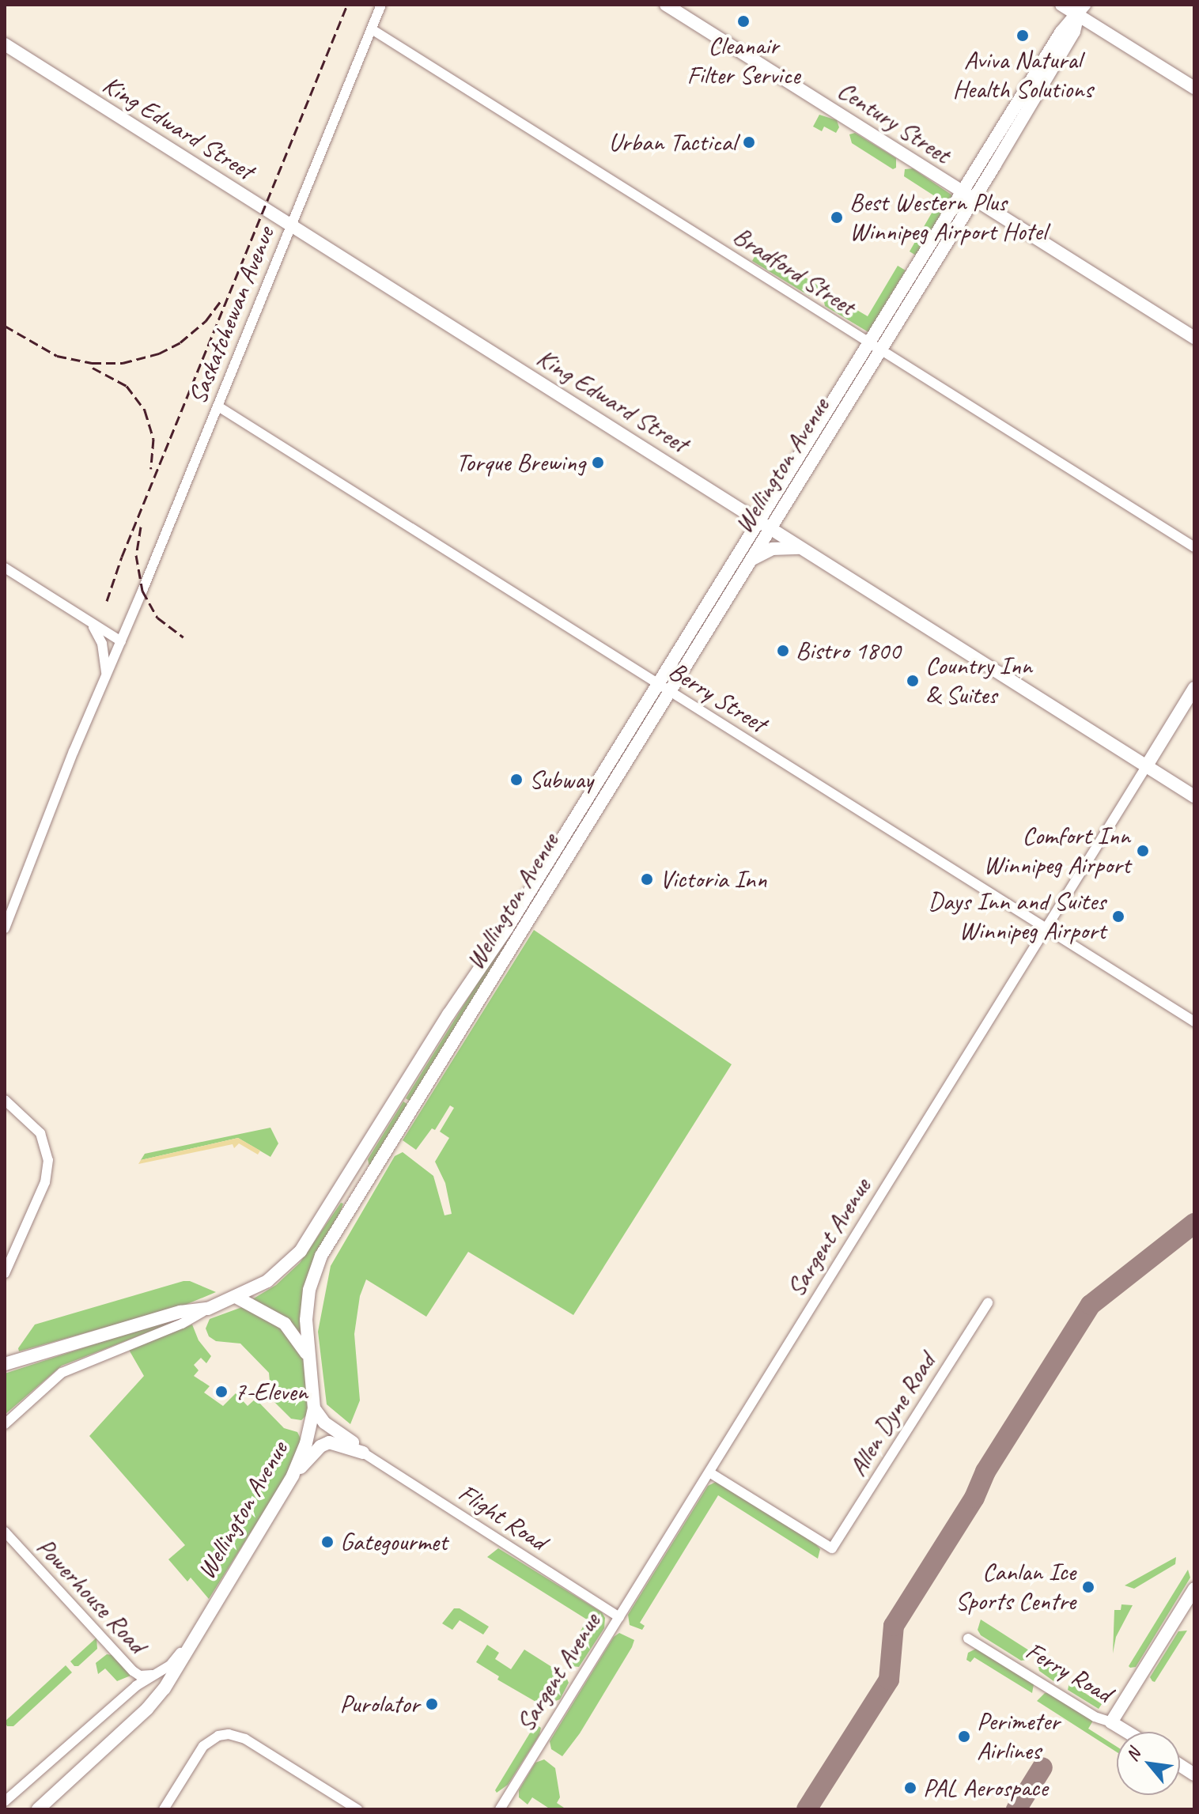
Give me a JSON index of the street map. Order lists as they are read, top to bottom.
{
  "streets": {
    "main road": [
      "Century Street",
      "King Edward Street",
      "Wellington Avenue",
      "Sargent Avenue",
      "Ferry Road"
    ],
    "street": [
      "Bradford Street",
      "Saskatchewan Avenue",
      "Berry Street",
      "Allen Dyne Road",
      "Flight Road",
      "Powerhouse Road"
    ]
  },
  "crossings": [
    ["Century Street", "Wellington Avenue"],
    ["King Edward Street", "Saskatchewan Avenue"],
    ["King Edward Street", "Wellington Avenue"],
    ["King Edward Street", "Sargent Avenue"],
    ["Bradford Street", "Saskatchewan Avenue"],
    ["Bradford Street", "Wellington Avenue"],
    ["Saskatchewan Avenue", "Berry Street"],
    ["Wellington Avenue", "Berry Street"],
    ["Berry Street", "Sargent Avenue"],
    ["Sargent Avenue", "Allen Dyne Road"],
    ["Sargent Avenue", "Flight Road"]
  ],
  "places": [
    "Cleanair Filter Service",
    "Aviva Natural Health Solutions",
    "Urban Tactical",
    "Best Western Plus Winnipeg Airport Hotel",
    "Torque Brewing",
    "Bistro 1800",
    "Country Inn & Suites",
    "Subway",
    "Comfort Inn Winnipeg Airport",
    "Victoria Inn",
    "Days Inn and Suites Winnipeg Airport",
    "7-Eleven",
    "Gategourmet",
    "Canlan Ice Sports Centre",
    "Purolator",
    "Perimeter Airlines",
    "PAL Aerospace"
  ],
  "north": "top left"
}
